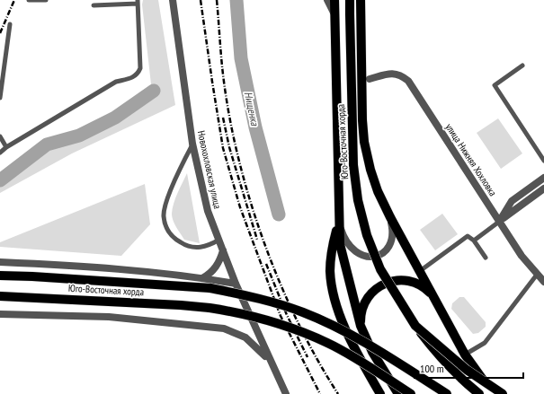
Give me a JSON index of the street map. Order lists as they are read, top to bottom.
{
  "streets": {
    "main road": ["Юго-Восточная хорда"],
    "street": ["улица Нижняя Хохловка", "Новохохловская улица"]
  },
  "water": ["Нищенка"],
  "scale_bar": "100 m"
}
